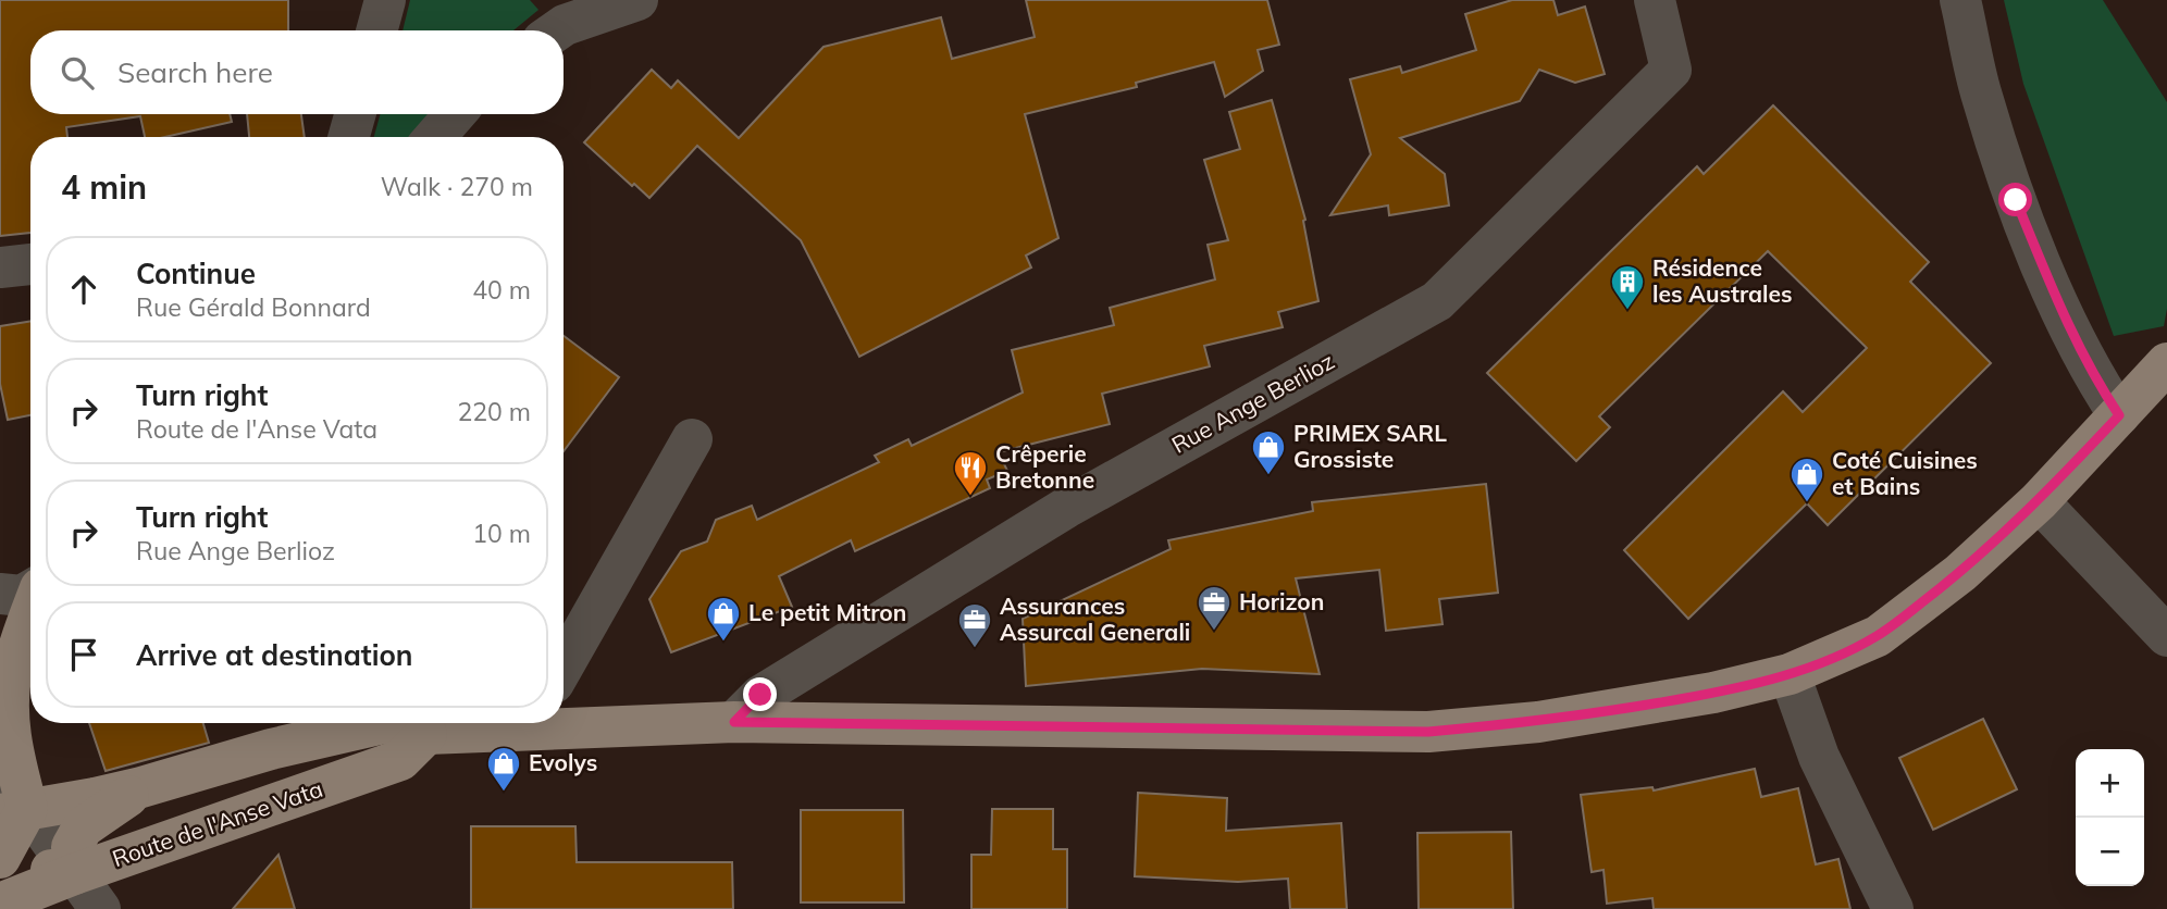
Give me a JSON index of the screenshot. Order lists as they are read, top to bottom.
{
  "streets": {
    "main road": ["Route de l'Anse Vata"],
    "street": ["Rue Ange Berlioz"]
  },
  "places": {
    "building": ["Résidence les Australes"],
    "shop": [
      "PRIMEX SARL Grossiste",
      "Coté Cuisines et Bains",
      "Le petit Mitron",
      "Evolys"
    ],
    "restaurant": ["Crêperie Bretonne"],
    "office": ["Horizon", "Assurances Assurcal Generali"]
  },
  "page": {
    "search": "Search here",
    "heading": ["4 min", "Walk · 270 m"],
    "list": [
      ["Continue", "Rue Gérald Bonnard", "40 m"],
      ["Turn right", "Route de l'Anse Vata", "220 m"],
      ["Turn right", "Rue Ange Berlioz", "10 m"],
      "Arrive at destination"
    ],
    "map_buttons": ["+", "−"]
  }
}
